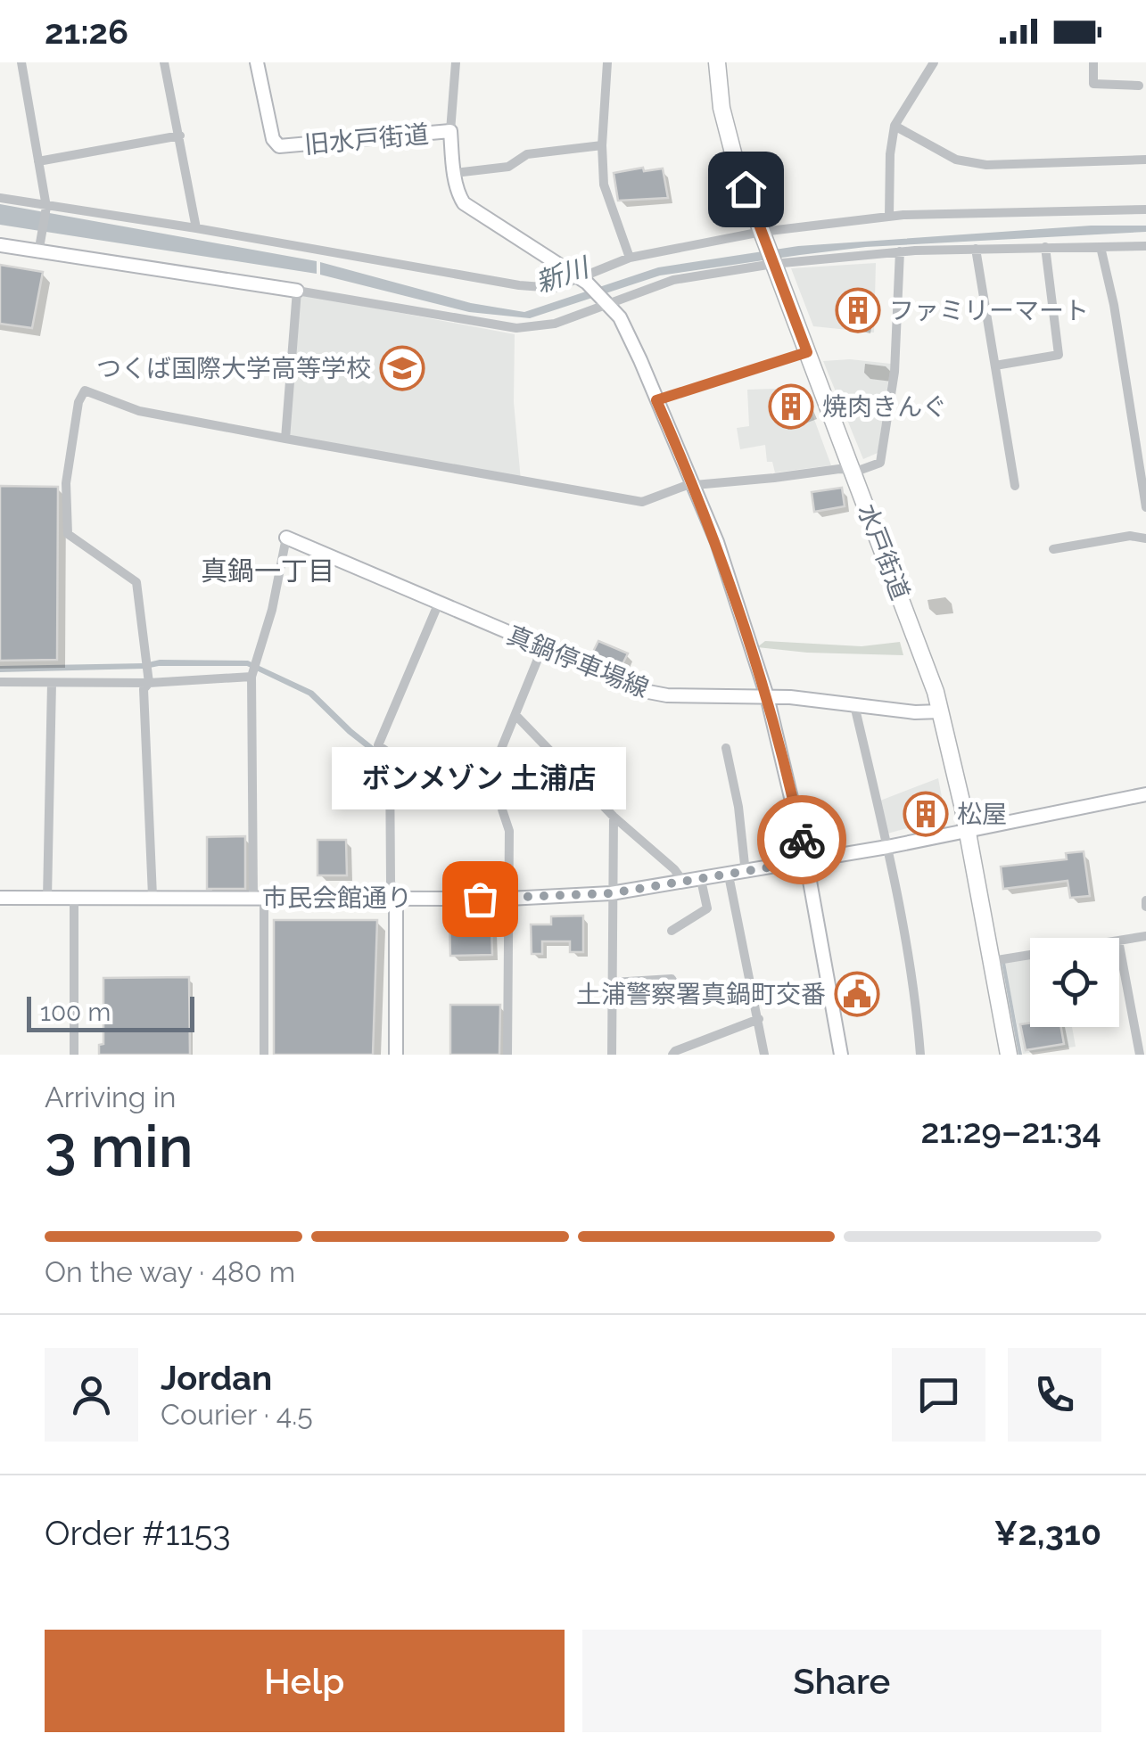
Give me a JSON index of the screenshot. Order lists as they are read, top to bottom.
{
  "streets": {
    "highway": ["水戸街道"],
    "street": ["旧水戸街道", "真鍋停車場線", "市民会館通り"]
  },
  "crossings": [
    ["旧水戸街道", "真鍋停車場線"],
    ["旧水戸街道", "市民会館通り"],
    ["水戸街道", "真鍋停車場線"],
    ["水戸街道", "市民会館通り"]
  ],
  "districts": ["真鍋一丁目"],
  "water": ["新川"],
  "places": {
    "building": ["ファミリーマート", "焼肉きんぐ", "松屋"],
    "school or university": ["つくば国際大学高等学校"],
    "other": ["ボンメゾン 土浦店"],
    "public building": ["土浦警察署真鍋町交番"]
  },
  "scale_bar": "100 m",
  "page": {
    "status": "21:26",
    "bubble": "ボンメゾン 土浦店",
    "scale": "100 m",
    "heading": ["3 min", "Arriving in", "21:29–21:34"],
    "panel": [
      "Jordan",
      "Courier · 4.5",
      "Order #1153",
      "¥2,310"
    ],
    "bar": "On the way · 480 m",
    "buttons": ["Help", "Share"]
  }
}
